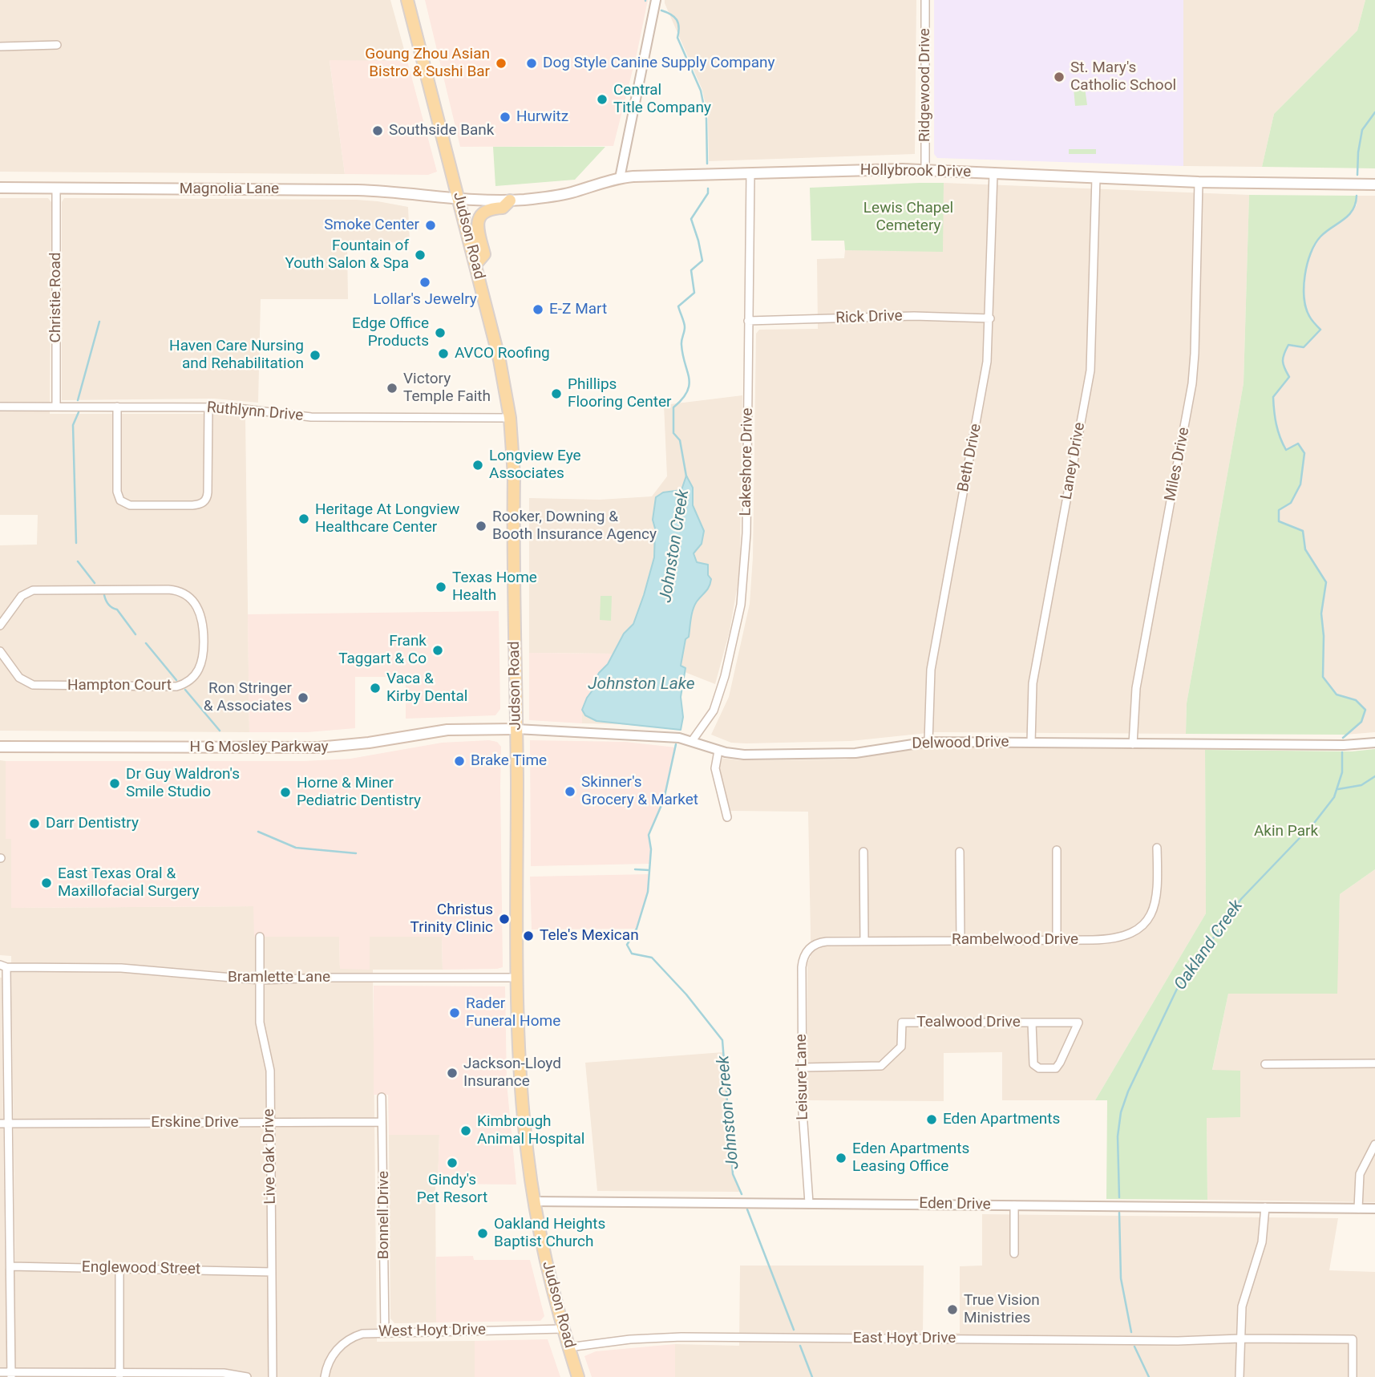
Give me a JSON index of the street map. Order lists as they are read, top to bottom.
{
  "streets": {
    "main road": [
      "Hollybrook Drive",
      "Magnolia Lane",
      "Judson Road",
      "H G Mosley Parkway"
    ],
    "street": [
      "Ridgewood Drive",
      "Christie Road",
      "Rick Drive",
      "Ruthlynn Drive",
      "Beth Drive",
      "Laney Drive",
      "Lakeshore Drive",
      "Miles Drive",
      "Hampton Court",
      "Delwood Drive",
      "Rambelwood Drive",
      "Bramlette Lane",
      "Tealwood Drive",
      "Leisure Lane",
      "Erskine Drive",
      "Live Oak Drive",
      "Eden Drive",
      "Bonnell Drive",
      "Englewood Street",
      "West Hoyt Drive",
      "East Hoyt Drive"
    ]
  },
  "crossings": [
    ["Ridgewood Drive", "Hollybrook Drive"],
    ["Hollybrook Drive", "Magnolia Lane"],
    ["Hollybrook Drive", "Judson Road"],
    ["Hollybrook Drive", "Beth Drive"],
    ["Hollybrook Drive", "Laney Drive"],
    ["Hollybrook Drive", "Lakeshore Drive"],
    ["Hollybrook Drive", "Miles Drive"],
    ["Magnolia Lane", "Judson Road"],
    ["Magnolia Lane", "Christie Road"],
    ["Judson Road", "Ruthlynn Drive"],
    ["Judson Road", "Delwood Drive"],
    ["Judson Road", "H G Mosley Parkway"],
    ["Judson Road", "Bramlette Lane"],
    ["Judson Road", "Eden Drive"],
    ["Judson Road", "West Hoyt Drive"],
    ["Judson Road", "East Hoyt Drive"],
    ["Christie Road", "Ruthlynn Drive"],
    ["Rick Drive", "Beth Drive"],
    ["Rick Drive", "Lakeshore Drive"],
    ["Beth Drive", "Delwood Drive"],
    ["Laney Drive", "Delwood Drive"],
    ["Lakeshore Drive", "Delwood Drive"],
    ["Miles Drive", "Delwood Drive"],
    ["Delwood Drive", "H G Mosley Parkway"],
    ["Rambelwood Drive", "Leisure Lane"],
    ["Bramlette Lane", "Live Oak Drive"],
    ["Tealwood Drive", "Leisure Lane"],
    ["Leisure Lane", "Eden Drive"],
    ["Erskine Drive", "Live Oak Drive"],
    ["Erskine Drive", "Bonnell Drive"],
    ["Live Oak Drive", "Englewood Street"],
    ["Bonnell Drive", "West Hoyt Drive"]
  ],
  "water": ["Johnston Creek", "Johnston Lake", "Oakland Creek"],
  "parks": ["Lewis Chapel Cemetery", "Akin Park"],
  "places": [
    "Goung Zhou Asian Bistro & Sushi Bar",
    "Dog Style Canine Supply Company",
    "St. Mary's Catholic School",
    "Central Title Company",
    "Hurwitz",
    "Southside Bank",
    "Smoke Center",
    "Fountain of Youth Salon & Spa",
    "Lollar's Jewelry",
    "E-Z Mart",
    "Edge Office Products",
    "AVCO Roofing",
    "Haven Care Nursing and Rehabilitation",
    "Victory Temple Faith",
    "Phillips Flooring Center",
    "Longview Eye Associates",
    "Heritage At Longview Healthcare Center",
    "Rooker, Downing & Booth Insurance Agency",
    "Texas Home Health",
    "Frank Taggart & Co",
    "Vaca & Kirby Dental",
    "Ron Stringer & Associates",
    "Brake Time",
    "Dr Guy Waldron's Smile Studio",
    "Skinner's Grocery & Market",
    "Horne & Miner Pediatric Dentistry",
    "Darr Dentistry",
    "East Texas Oral & Maxillofacial Surgery",
    "Christus Trinity Clinic",
    "Tele's Mexican",
    "Rader Funeral Home",
    "Jackson-Lloyd Insurance",
    "Eden Apartments",
    "Kimbrough Animal Hospital",
    "Eden Apartments Leasing Office",
    "Gindy's Pet Resort",
    "Oakland Heights Baptist Church",
    "True Vision Ministries"
  ]
}
